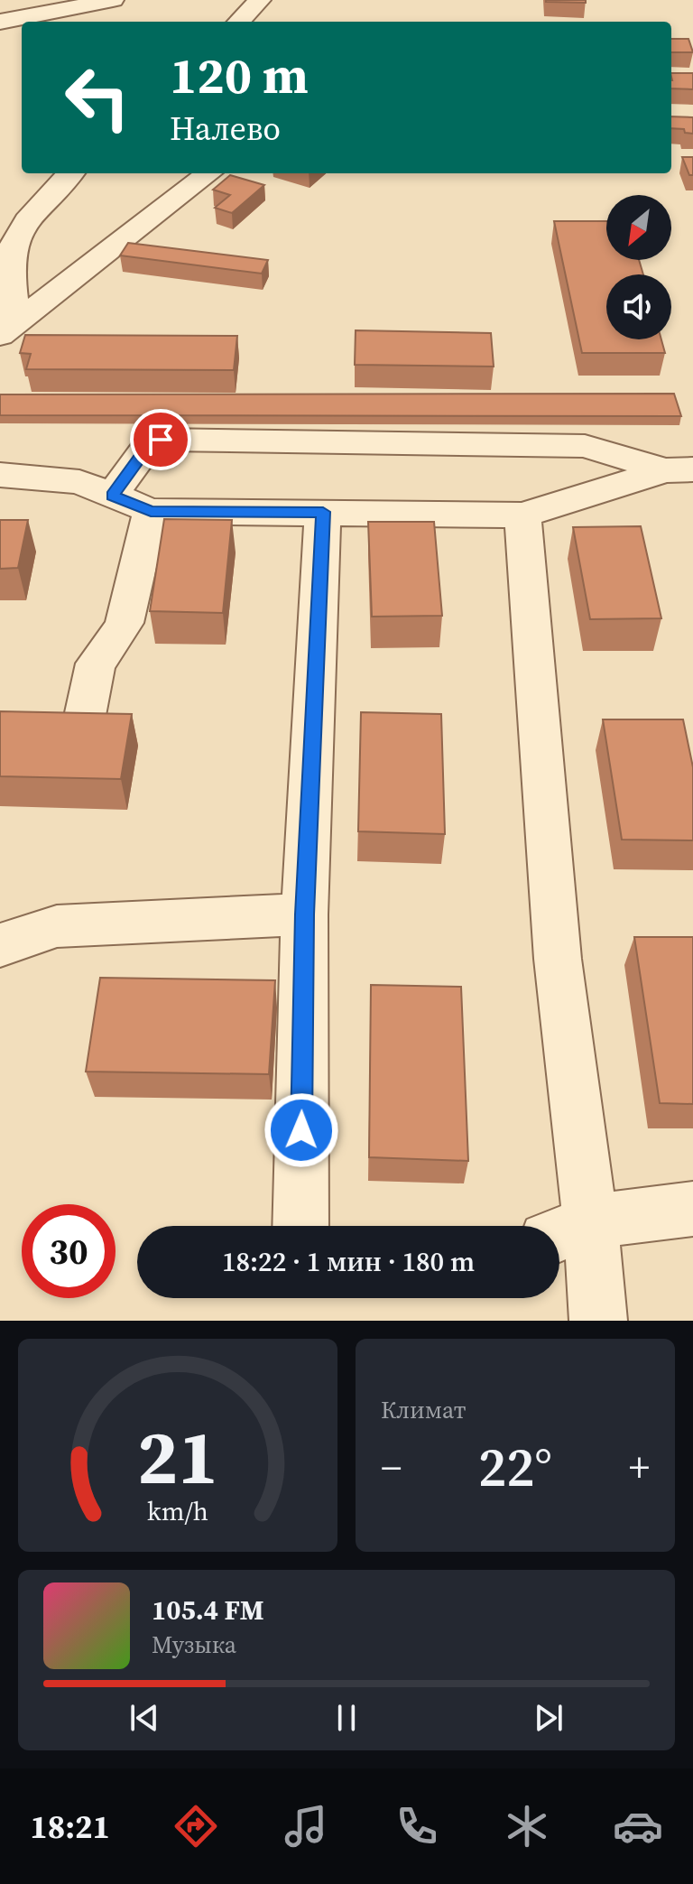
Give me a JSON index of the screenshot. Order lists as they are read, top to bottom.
{
  "north": "bottom left",
  "page": {
    "turn": ["120 m", "Налево"],
    "limit": "30",
    "trip": "18:22 · 1 мин · 180 m",
    "tile": "Климат",
    "heat": ["−", "22°", "+"],
    "song": ["105.4 FM", "Музыка"],
    "tabs": "18:21",
    "gauge": ["21", "km/h"]
  }
}
